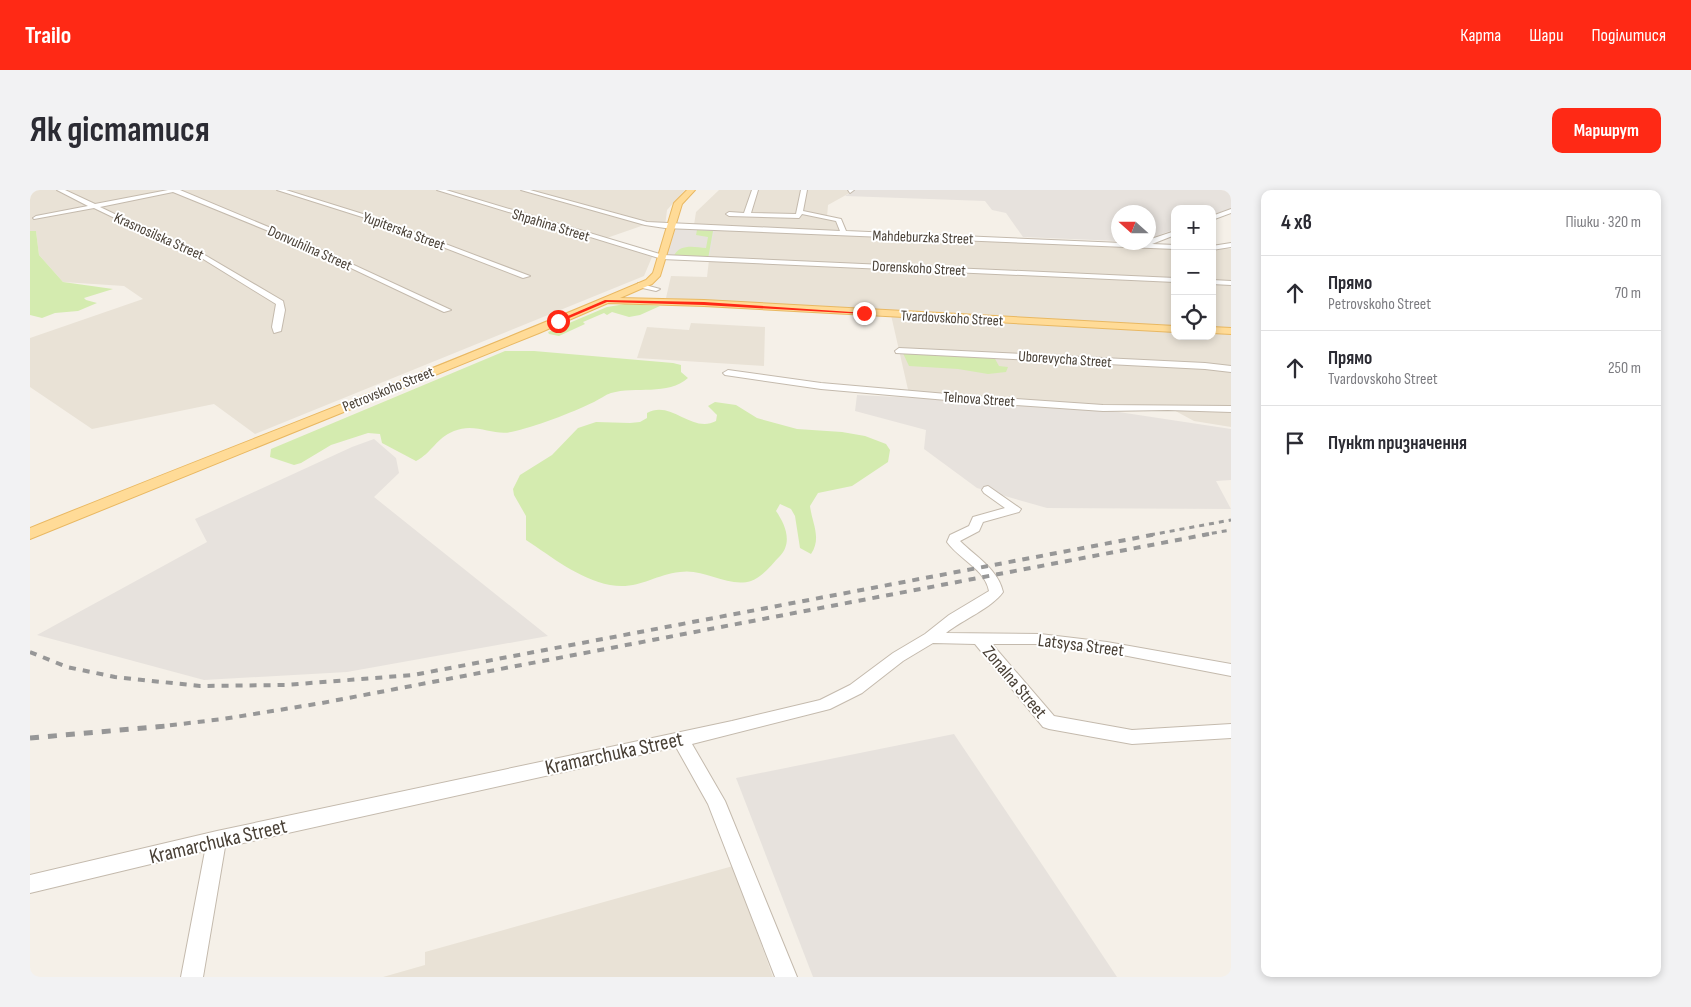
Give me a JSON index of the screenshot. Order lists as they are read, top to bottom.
{
  "streets": {
    "main road": ["Tvardovskoho Street", "Petrovskoho Street"],
    "street": [
      "Shpahina Street",
      "Yupiterska Street",
      "Krasnosilska Street",
      "Mahdeburzka Street",
      "Donvuhilna Street",
      "Dorenskoho Street",
      "Uborevycha Street",
      "Telnova Street",
      "Latsysa Street",
      "Zonalna Street",
      "Kramarchuka Street"
    ]
  },
  "crossings": [
    ["Shpahina Street", "Dorenskoho Street"],
    ["Shpahina Street", "Petrovskoho Street"],
    ["Mahdeburzka Street", "Petrovskoho Street"],
    ["Dorenskoho Street", "Petrovskoho Street"],
    ["Tvardovskoho Street", "Petrovskoho Street"],
    ["Latsysa Street", "Zonalna Street"],
    ["Latsysa Street", "Kramarchuka Street"]
  ],
  "north": "left",
  "page": {
    "header": "Trailo",
    "nav": ["Карта", "Шари", "Поділитися"],
    "buttons": "Маршрут",
    "title": "Як дістатися",
    "heading": ["4 хв", "Пішки · 320 m"],
    "map_buttons": ["+", "−"],
    "list": [
      ["Прямо", "Petrovskoho Street", "70 m"],
      ["Прямо", "Tvardovskoho Street", "250 m"],
      "Пункт призначення"
    ]
  }
}
